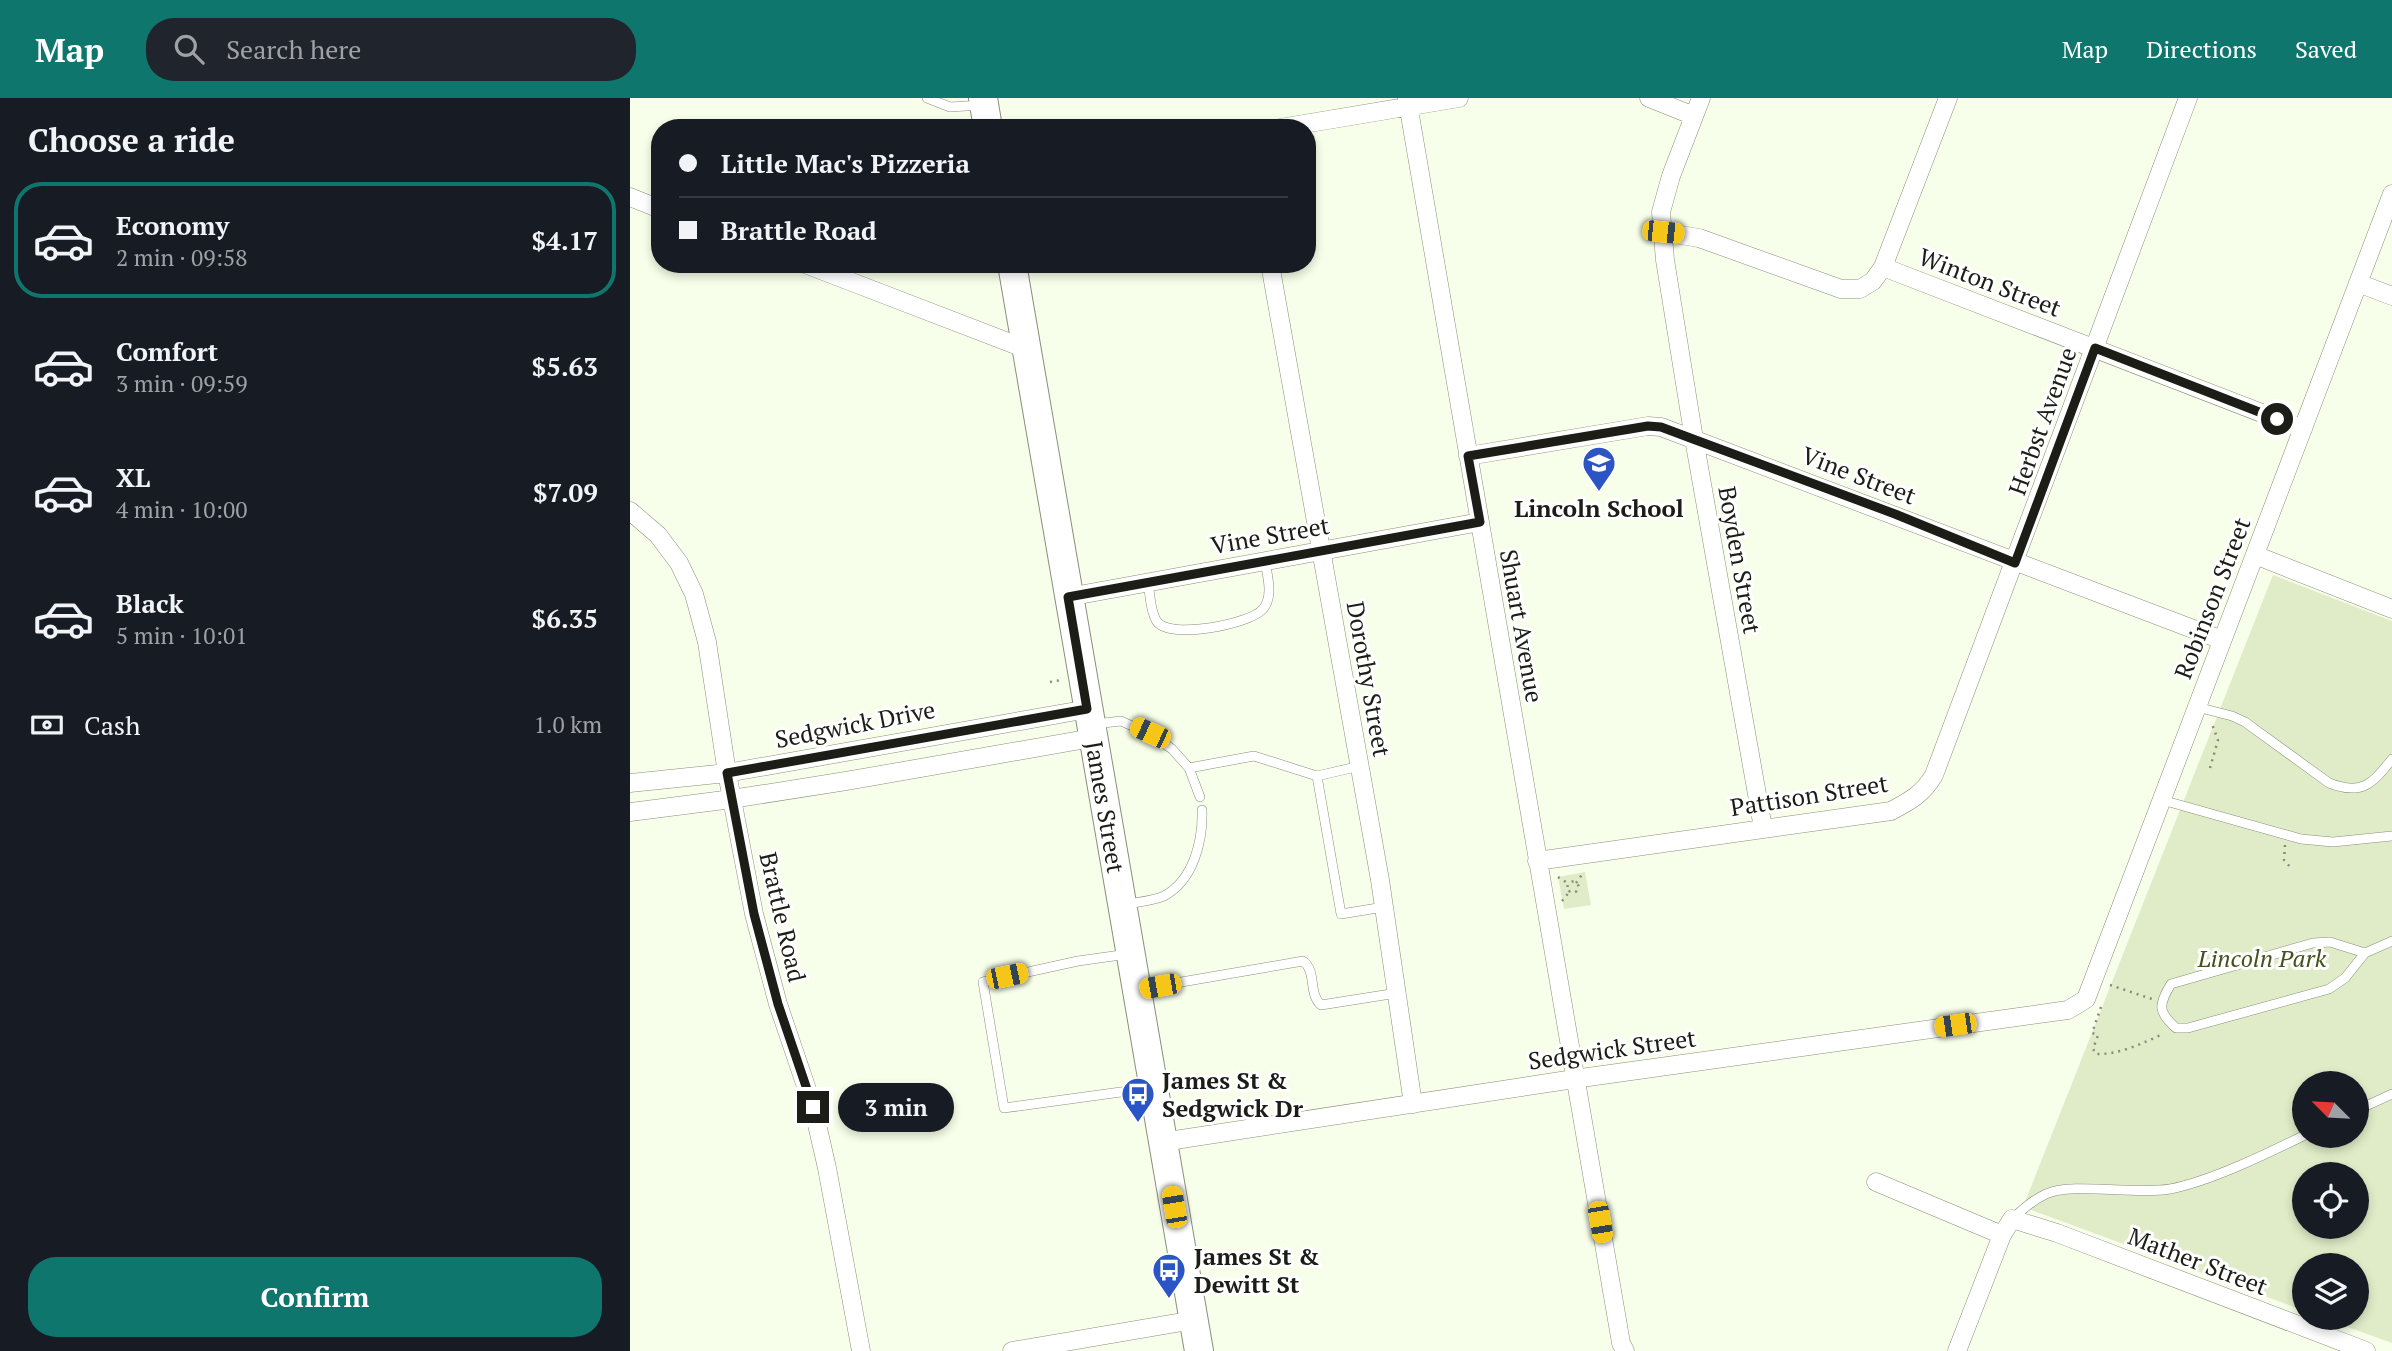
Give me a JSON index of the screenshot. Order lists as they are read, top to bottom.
{
  "streets": {
    "main road": ["James Street"],
    "street": [
      "Winton Street",
      "Herbst Avenue",
      "Vine Street",
      "Boyden Street",
      "Robinson Street",
      "Shuart Avenue",
      "Dorothy Street",
      "Sedgwick Drive",
      "Pattison Street",
      "Brattle Road",
      "Sedgwick Street",
      "Mather Street"
    ]
  },
  "crossings": [
    ["Winton Street", "Herbst Avenue"],
    ["Winton Street", "Boyden Street"],
    ["Winton Street", "Robinson Street"],
    ["Herbst Avenue", "Vine Street"],
    ["Herbst Avenue", "Pattison Street"],
    ["Vine Street", "Boyden Street"],
    ["Vine Street", "Robinson Street"],
    ["Vine Street", "Shuart Avenue"],
    ["Vine Street", "Dorothy Street"],
    ["Vine Street", "Pattison Street"],
    ["Vine Street", "James Street"],
    ["Boyden Street", "Pattison Street"],
    ["Robinson Street", "Sedgwick Street"],
    ["Shuart Avenue", "Pattison Street"],
    ["Shuart Avenue", "Sedgwick Street"],
    ["Dorothy Street", "Sedgwick Street"],
    ["Sedgwick Drive", "James Street"],
    ["Sedgwick Drive", "Brattle Road"],
    ["James Street", "Sedgwick Street"]
  ],
  "parks": ["Lincoln Park"],
  "places": {
    "school or university": ["Lincoln School"],
    "bus stop": ["James St & Sedgwick Dr", "James St & Dewitt St"]
  },
  "north": "top left",
  "page": {
    "header": "Map",
    "search": "Search here",
    "nav": ["Map", "Directions", "Saved"],
    "heading": "Choose a ride",
    "banner": ["Little Mac's Pizzeria", "Brattle Road"],
    "list": [
      {
        "name": "Economy",
        "note": "2 min · 09:58",
        "value": "$4.17"
      },
      {
        "name": "Comfort",
        "note": "3 min · 09:59",
        "value": "$5.63"
      },
      {
        "name": "XL",
        "note": "4 min · 10:00",
        "value": "$7.09"
      },
      {
        "name": "Black",
        "note": "5 min · 10:01",
        "value": "$6.35"
      }
    ],
    "pay": ["Cash", "1.0 km"],
    "bubble": "3 min",
    "buttons": "Confirm"
  }
}
